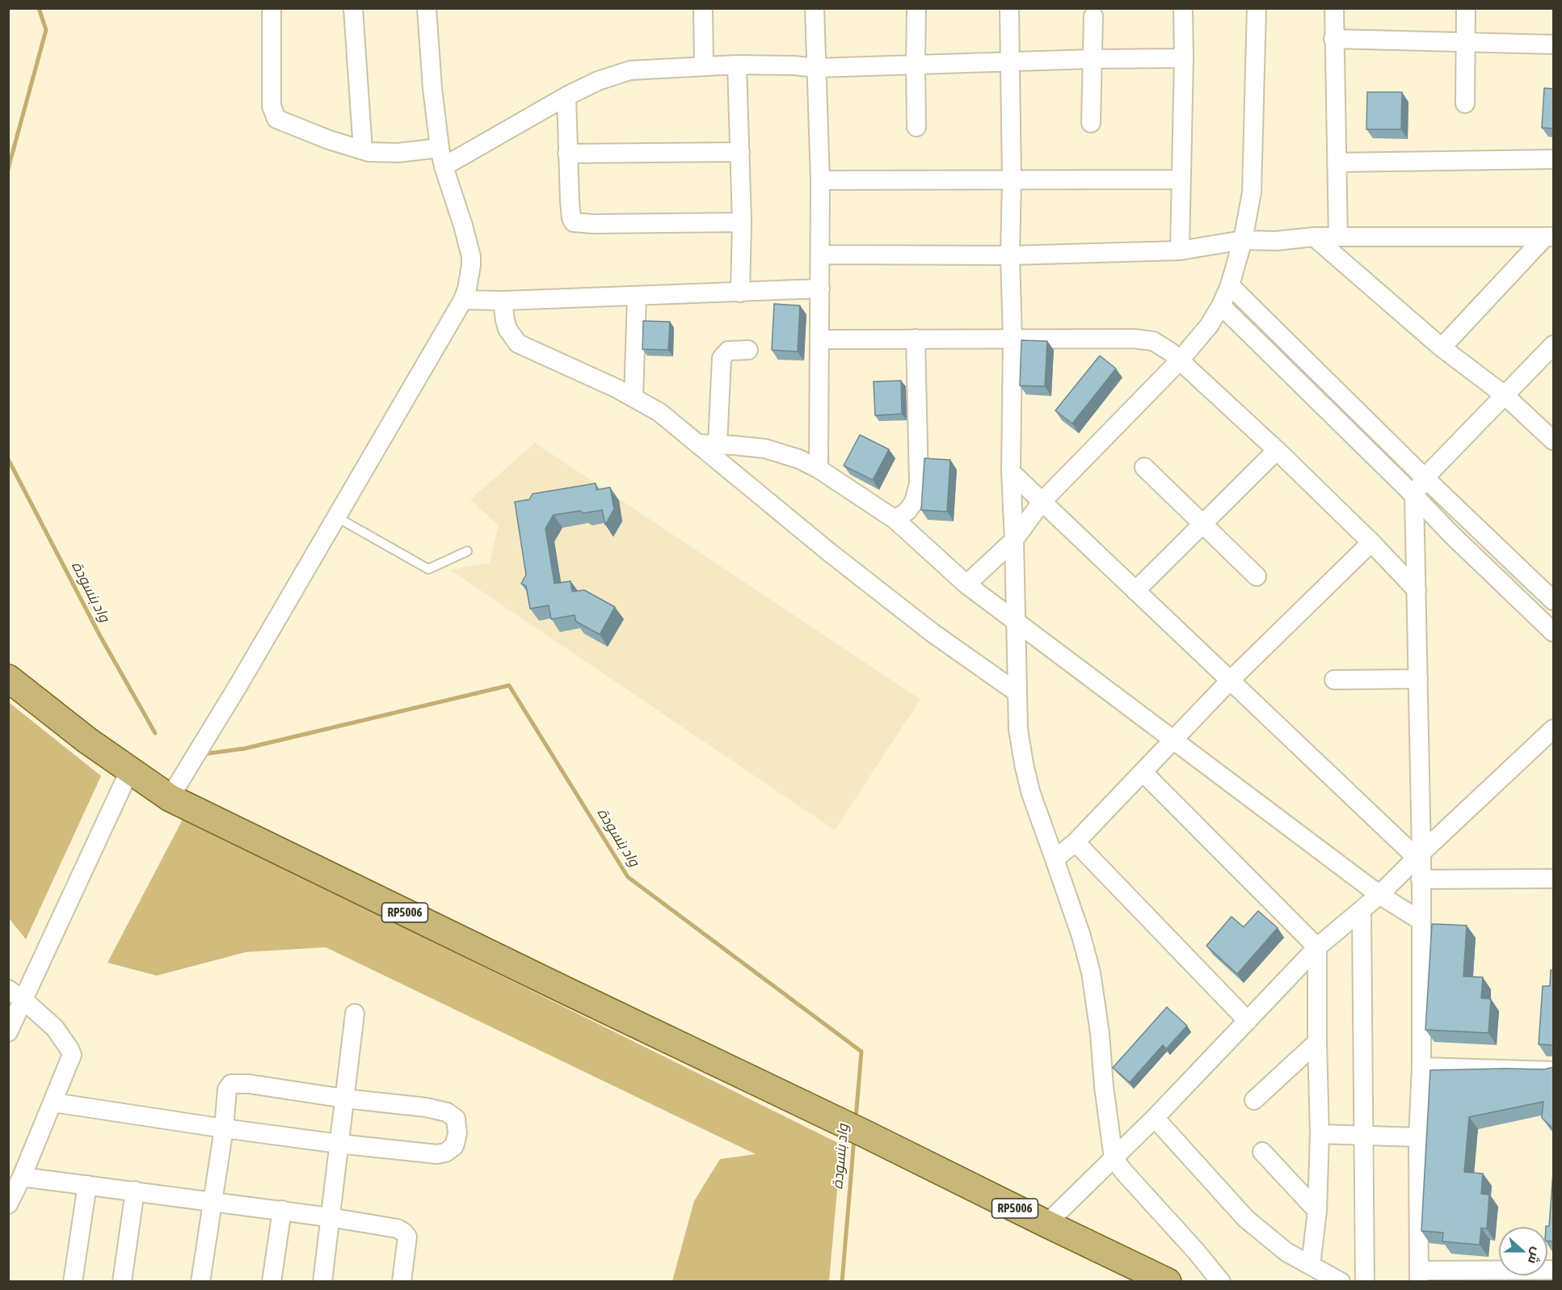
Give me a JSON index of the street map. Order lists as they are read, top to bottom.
{
  "streets": {
    "main road": ["RP5006"]
  },
  "water": ["واد بنسودة"],
  "north": "right"
}
